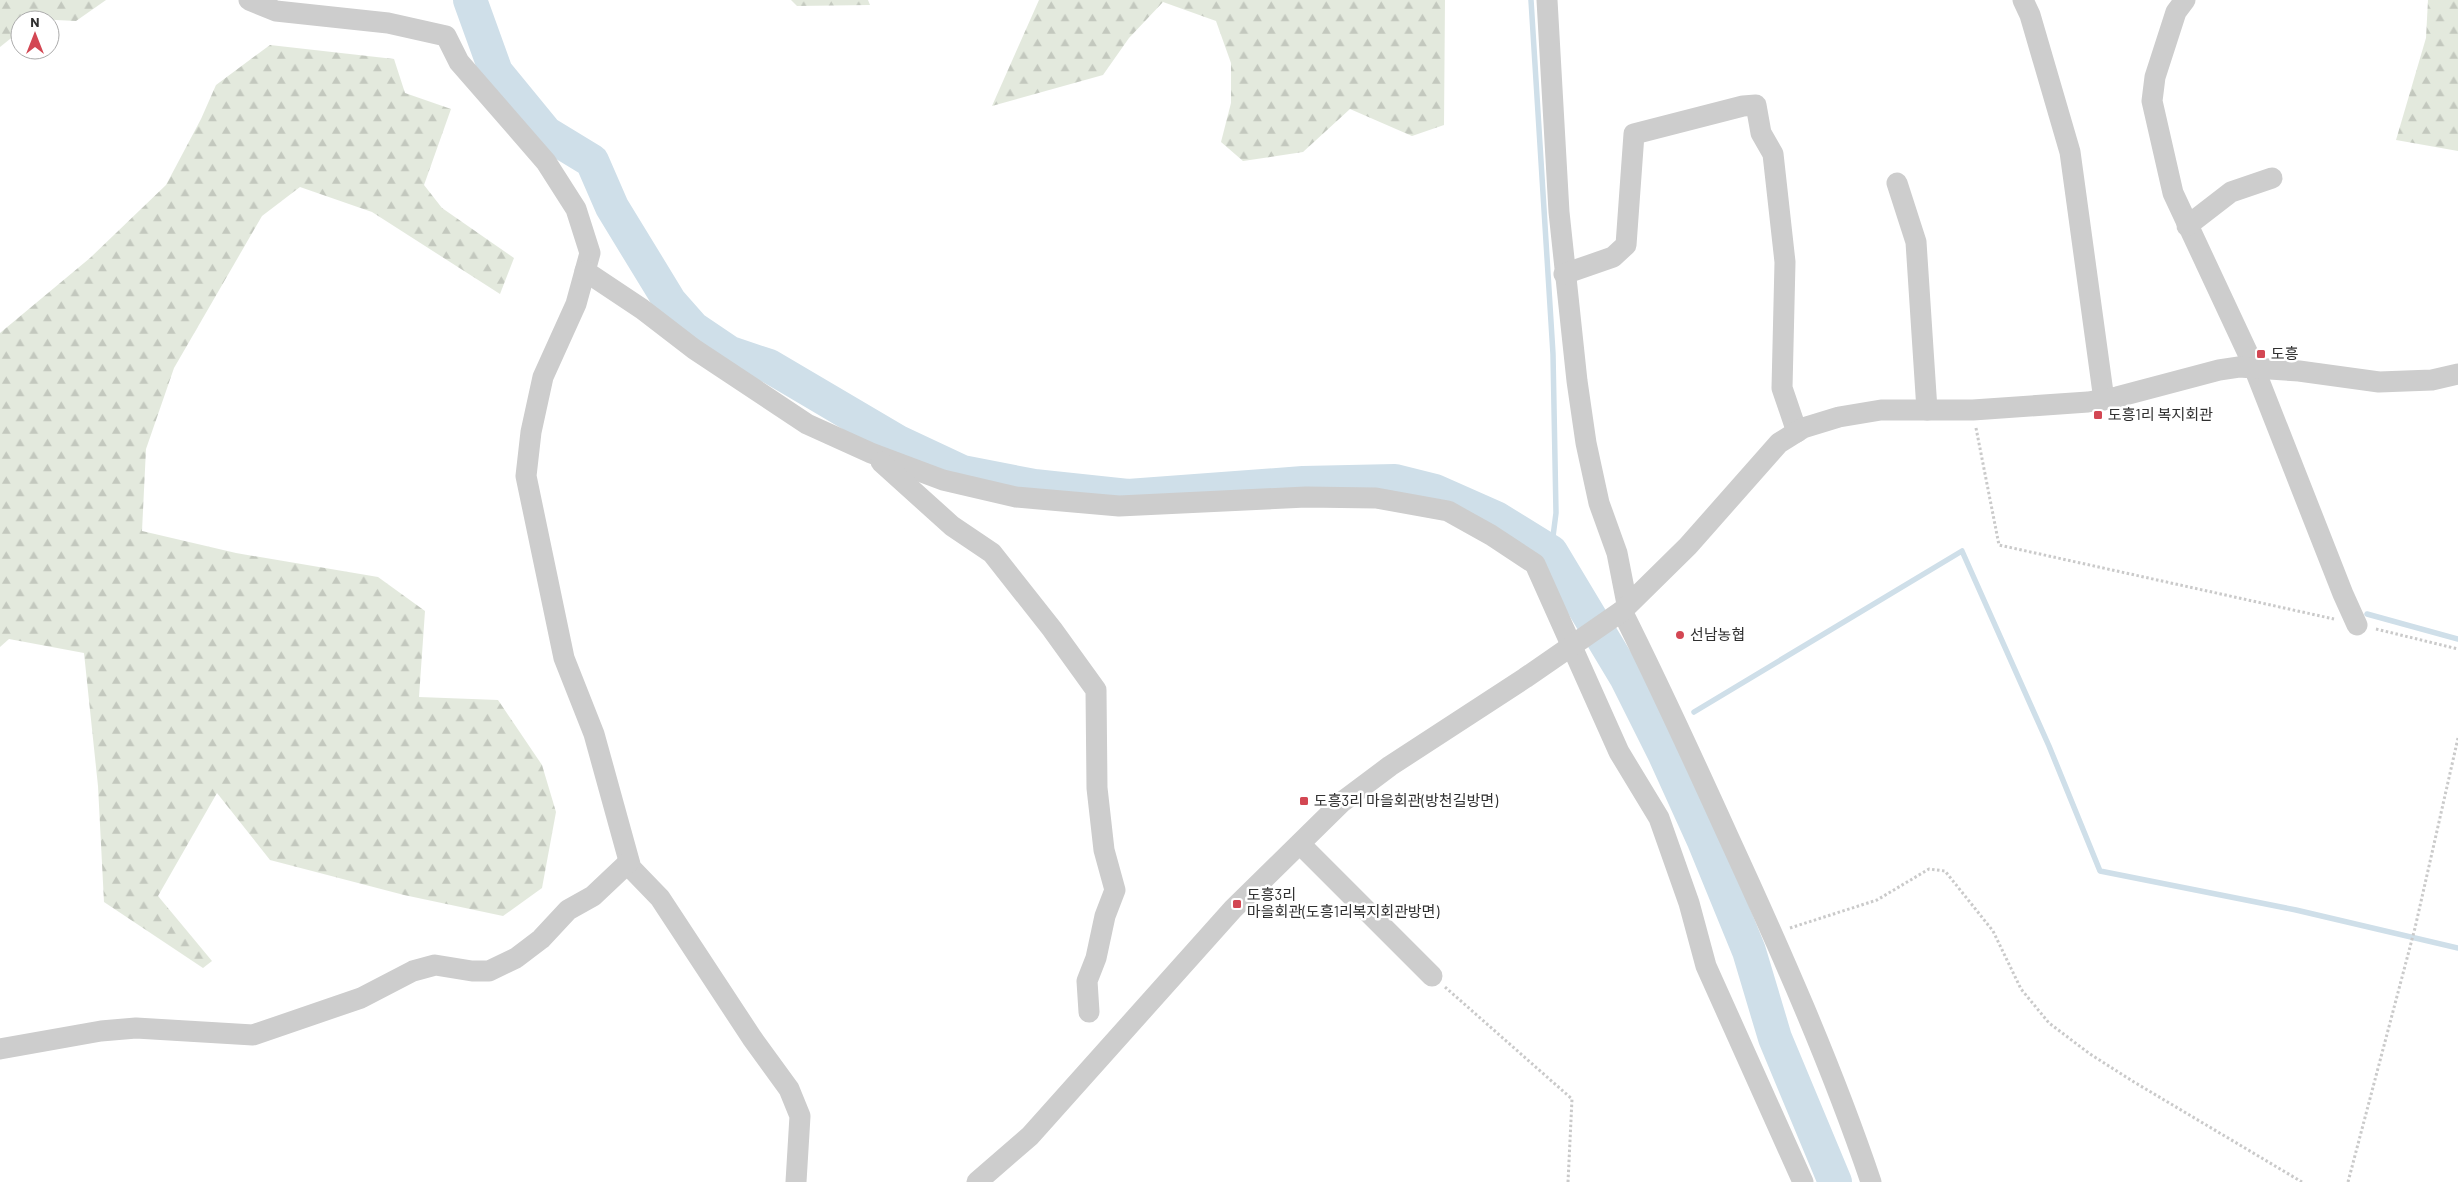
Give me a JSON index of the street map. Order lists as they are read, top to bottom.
{
  "places": {
    "transit": [
      "도흥",
      "도흥1리 복지회관",
      "도흥3리 마을회관(방천길방면)",
      "도흥3리 마을회관(도흥1리복지회관방면)"
    ],
    "other": ["선남농협"]
  },
  "north": "top"
}
